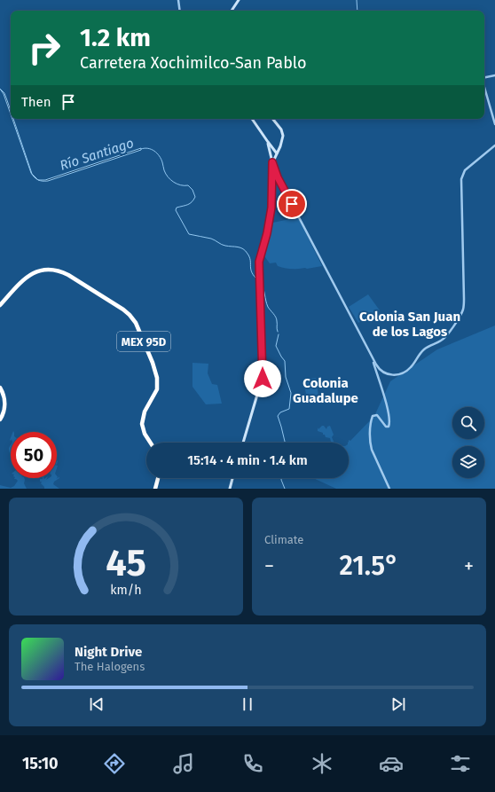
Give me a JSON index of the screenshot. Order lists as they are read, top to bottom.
{
  "streets": {
    "highway": ["MEX 95D"]
  },
  "districts": ["Colonia San Juan de los Lagos", "Colonia Guadalupe"],
  "water": ["Río Santiago"],
  "page": {
    "turn": ["1.2 km", "Carretera Xochimilco-San Pablo"],
    "then": "Then",
    "limit": "50",
    "trip": "15:14 · 4 min · 1.4 km",
    "tile": "Climate",
    "heat": ["−", "21.5°", "+"],
    "song": ["Night Drive", "The Halogens"],
    "tabs": "15:10",
    "gauge": ["45", "km/h"]
  }
}
